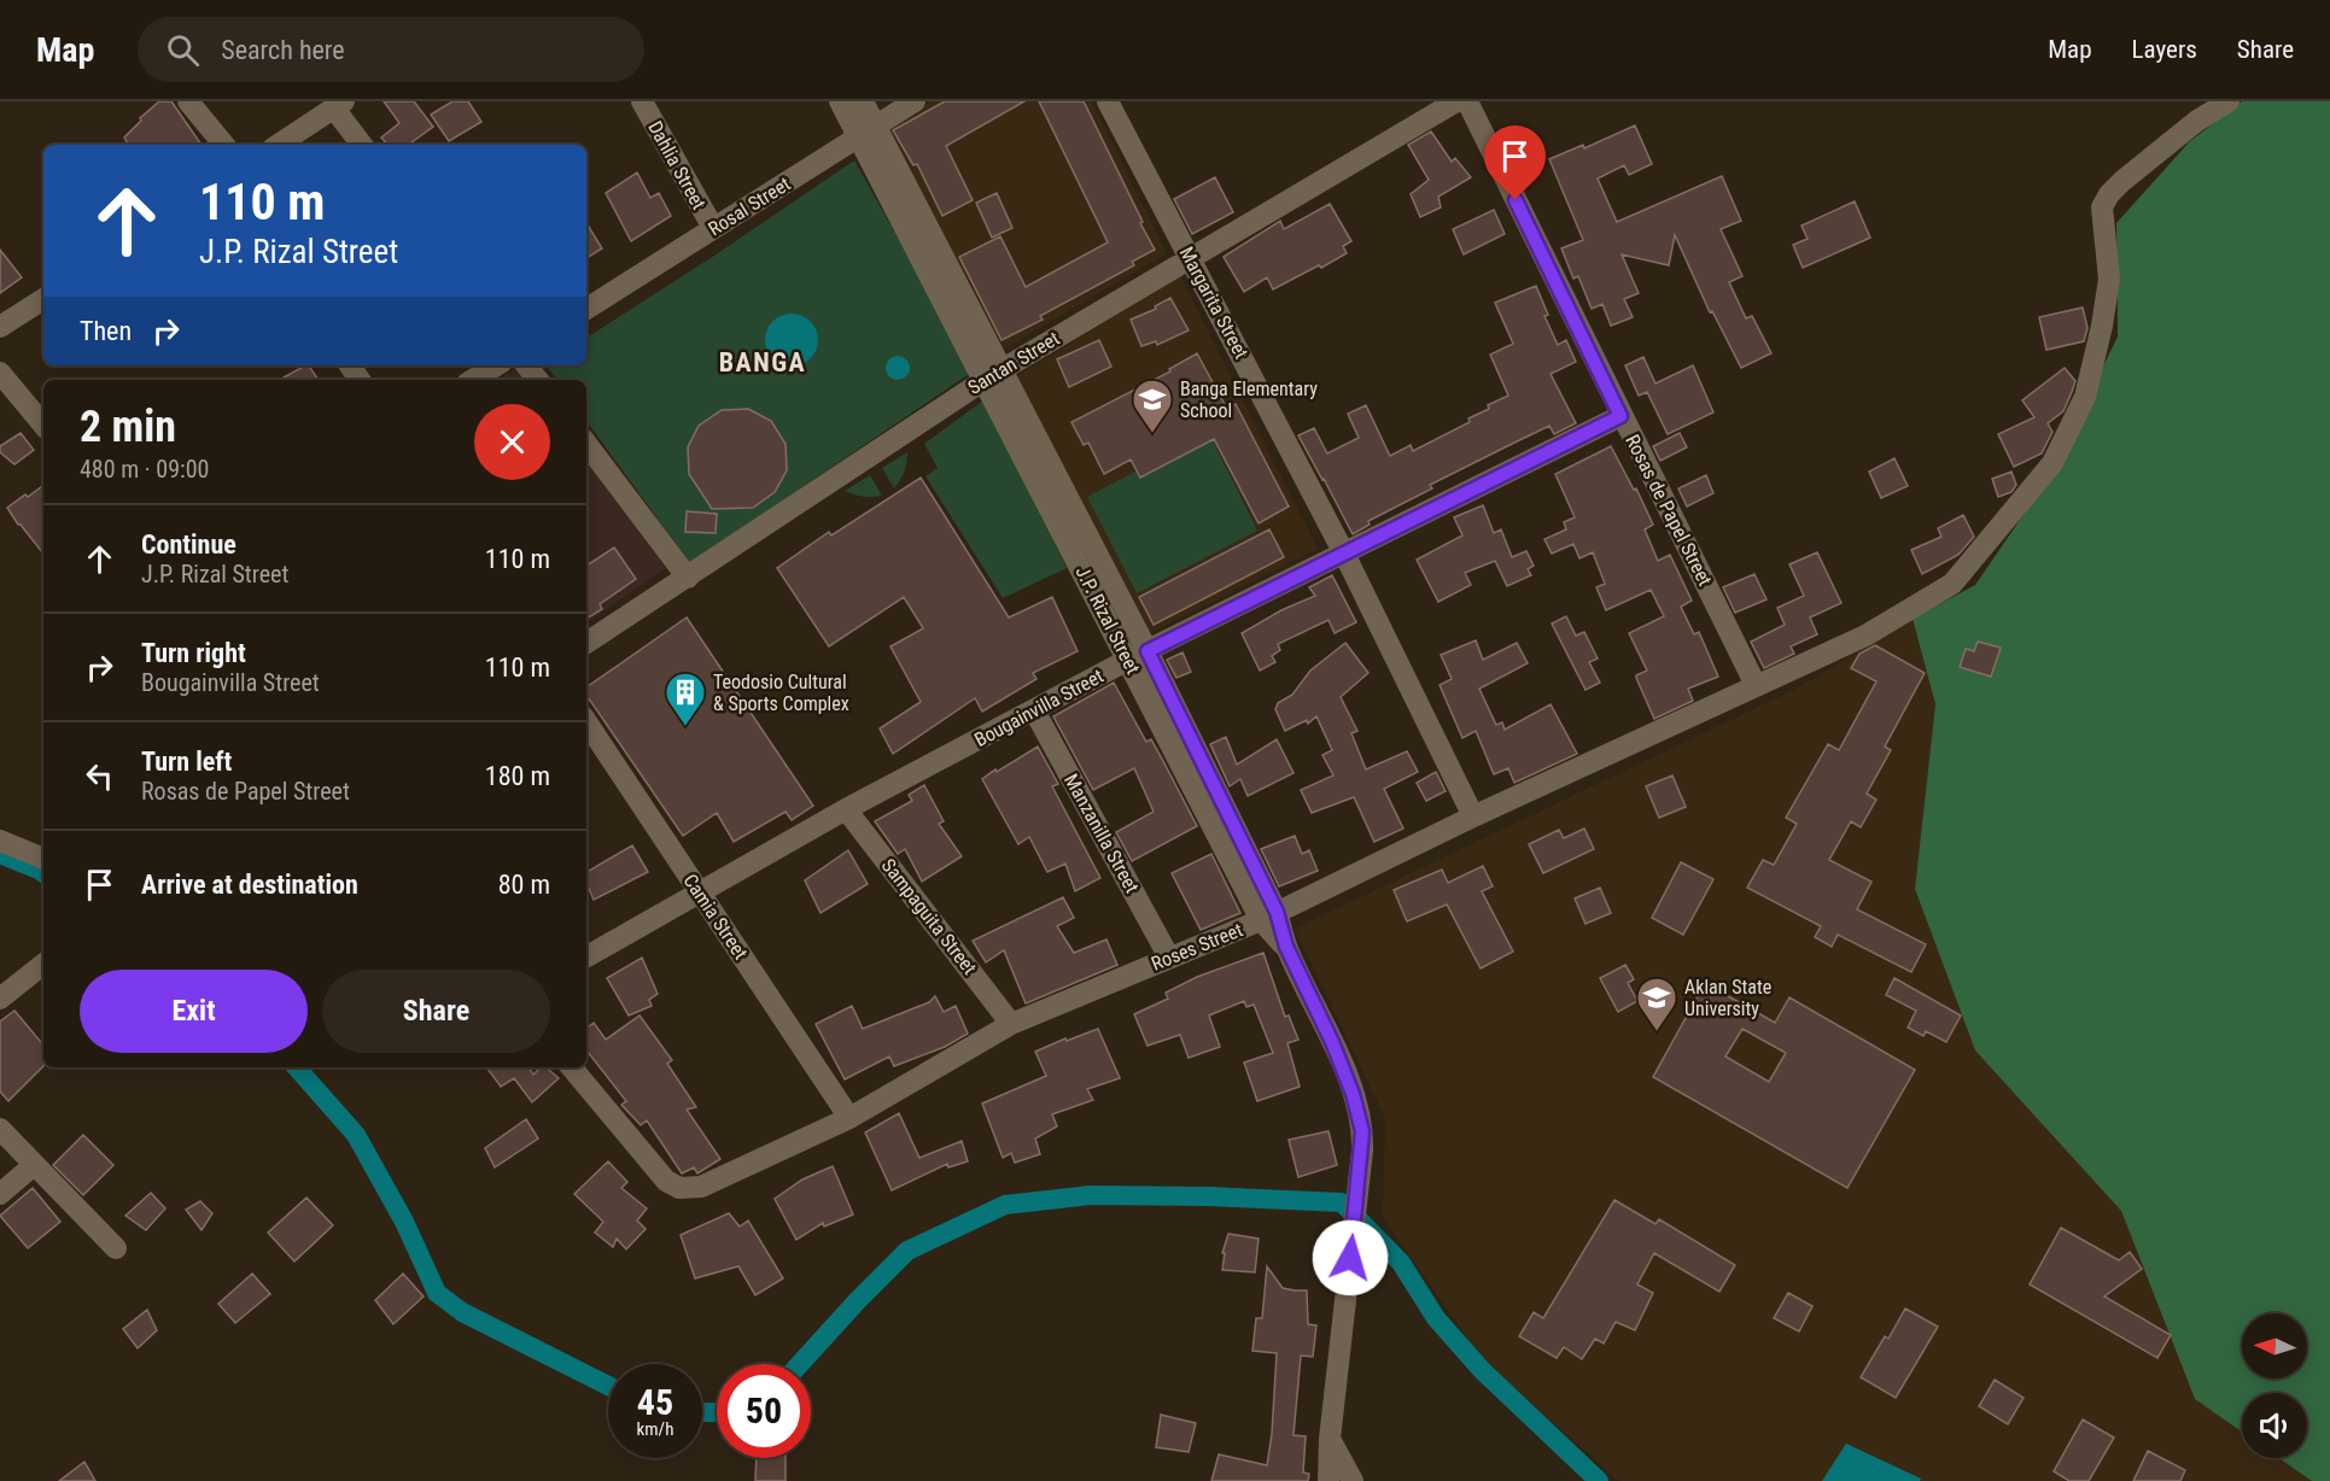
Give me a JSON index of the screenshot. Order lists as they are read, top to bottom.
{
  "streets": {
    "street": [
      "Dahlia Street",
      "Rosal Street",
      "Margarita Street",
      "Santan Street",
      "Rosas de Papel Street",
      "J.P. Rizal Street",
      "Bougainvilla Street",
      "Manzanilla Street",
      "Camia Street",
      "Sampaguita Street",
      "Roses Street"
    ]
  },
  "crossings": [
    ["Dahlia Street", "Rosal Street"],
    ["Rosal Street", "J.P. Rizal Street"],
    ["Margarita Street", "Santan Street"],
    ["Margarita Street", "Bougainvilla Street"],
    ["Margarita Street", "Roses Street"],
    ["Santan Street", "J.P. Rizal Street"],
    ["Rosas de Papel Street", "Bougainvilla Street"],
    ["Rosas de Papel Street", "Roses Street"],
    ["J.P. Rizal Street", "Bougainvilla Street"],
    ["J.P. Rizal Street", "Roses Street"],
    ["Bougainvilla Street", "Manzanilla Street"],
    ["Bougainvilla Street", "Camia Street"],
    ["Bougainvilla Street", "Sampaguita Street"],
    ["Manzanilla Street", "Roses Street"],
    ["Camia Street", "Roses Street"],
    ["Sampaguita Street", "Roses Street"]
  ],
  "districts": ["BANGA"],
  "places": {
    "school or university": ["Banga Elementary School", "Aklan State University"],
    "building": ["Teodosio Cultural & Sports Complex"]
  },
  "north": "left",
  "page": {
    "header": "Map",
    "search": "Search here",
    "nav": ["Map", "Layers", "Share"],
    "turn": ["110 m", "J.P. Rizal Street"],
    "then": "Then",
    "heading": ["2 min", "480 m · 09:00"],
    "list": [
      {
        "name": "Continue",
        "note": "J.P. Rizal Street",
        "value": "110 m"
      },
      {
        "name": "Turn right",
        "note": "Bougainvilla Street",
        "value": "110 m"
      },
      {
        "name": "Turn left",
        "note": "Rosas de Papel Street",
        "value": "180 m"
      },
      {
        "name": "Arrive at destination",
        "value": "80 m"
      }
    ],
    "buttons": ["Exit", "Share"],
    "speed": "45 km/h",
    "limit": "50"
  }
}
